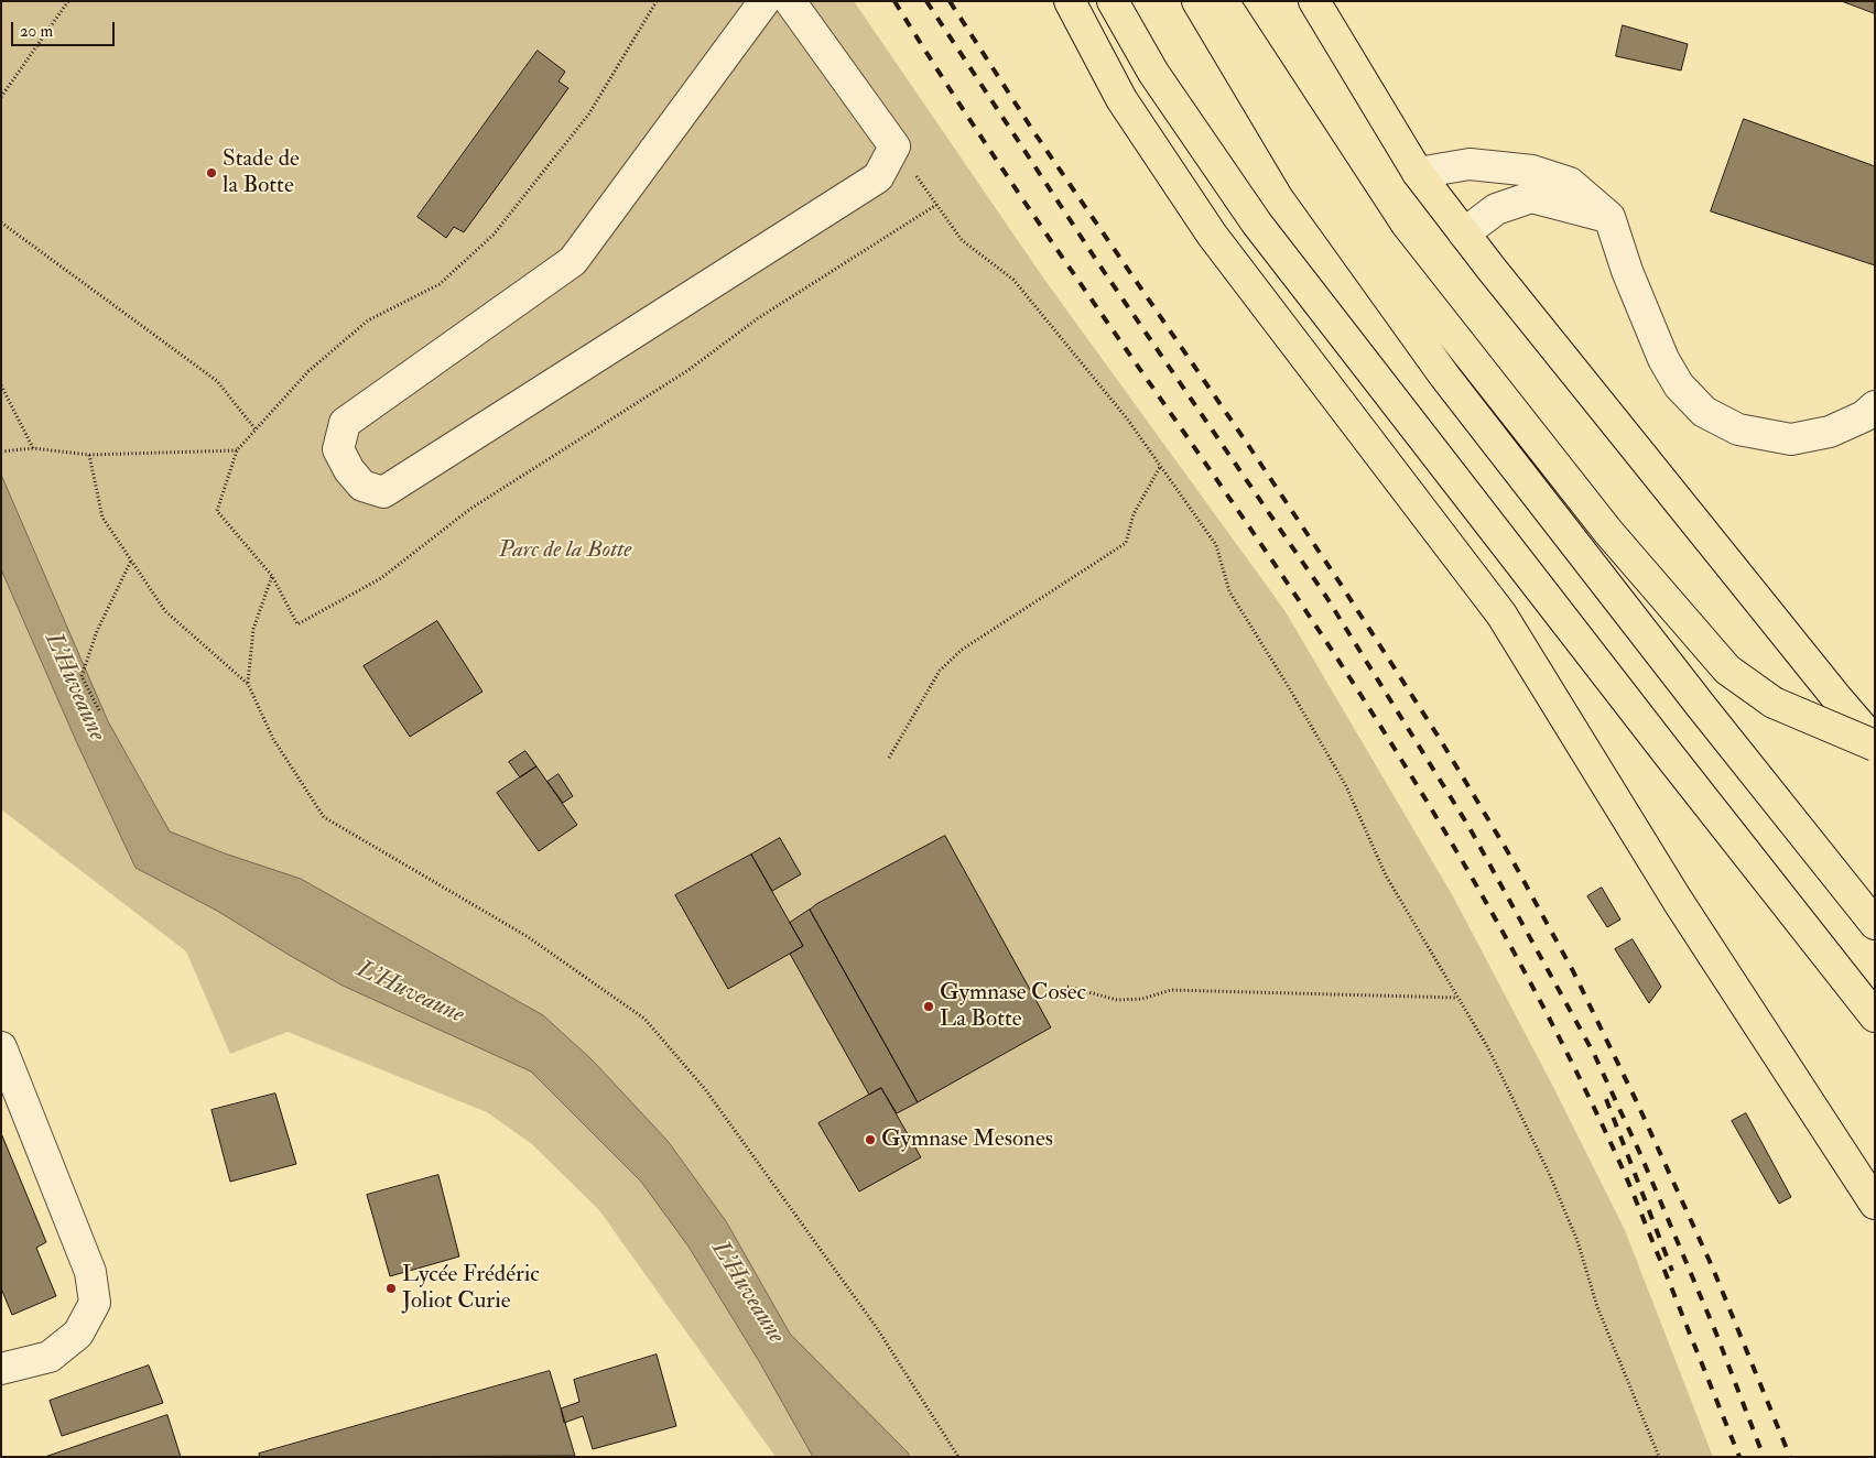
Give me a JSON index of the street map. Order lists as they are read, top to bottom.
{
  "water": ["L'Huveaune"],
  "parks": ["Parc de la Botte"],
  "places": [
    "Stade de la Botte",
    "Gymnase Cosec La Botte",
    "Gymnase Mesones",
    "Lycée Frédéric Joliot Curie"
  ],
  "scale_bar": "20 m"
}
